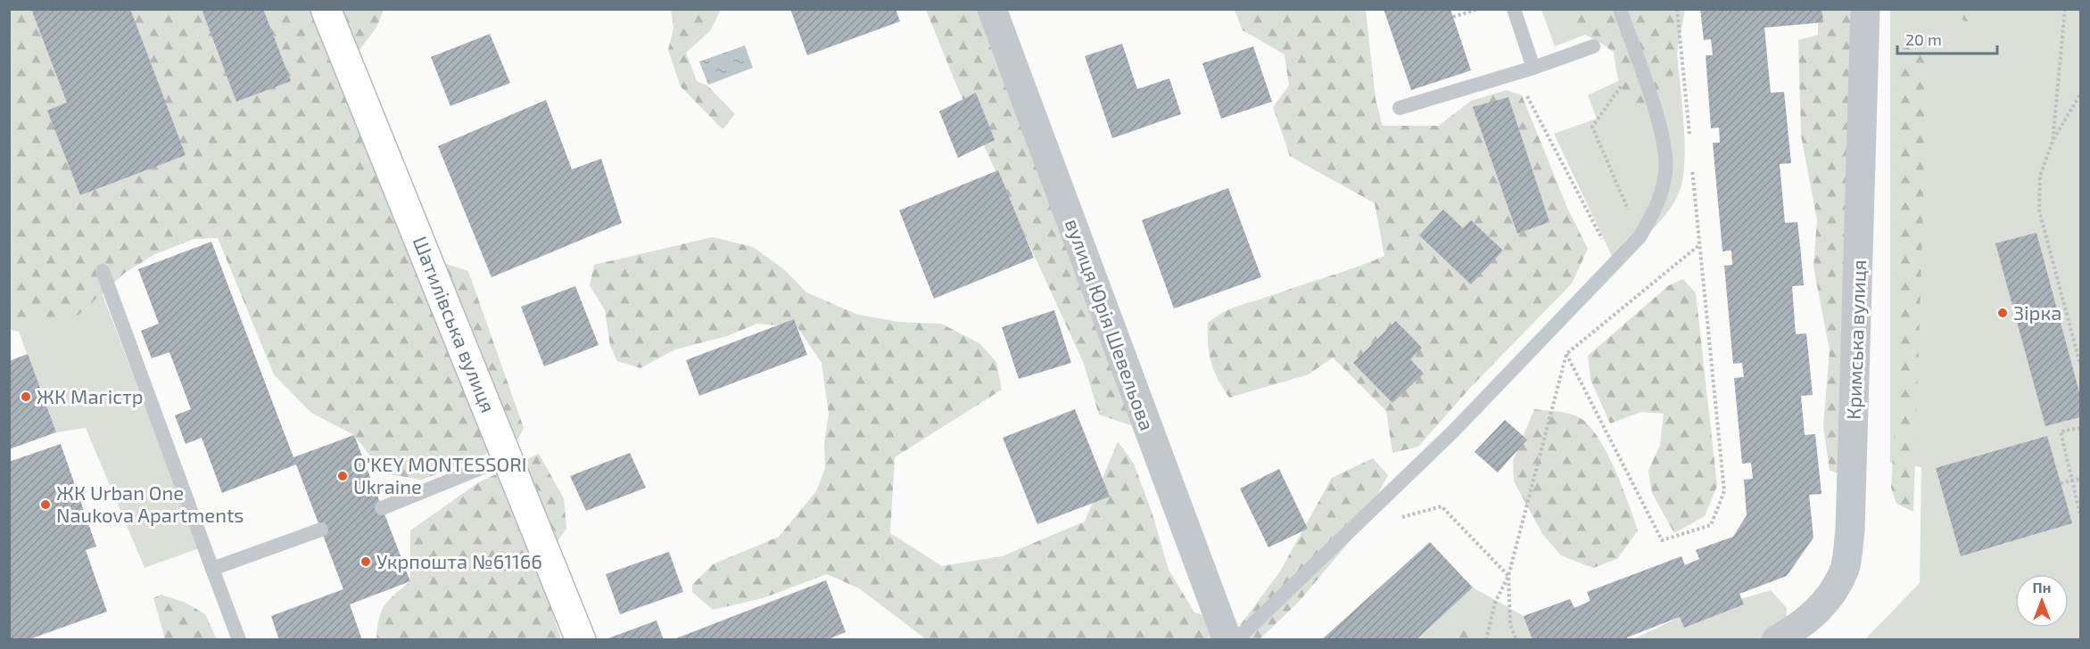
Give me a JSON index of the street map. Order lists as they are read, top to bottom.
{
  "streets": {
    "street": ["Шатилівська вулиця", "вулиця Юрія Шевельова", "Кримська вулиця"]
  },
  "places": [
    "Зірка",
    "ЖК Магістр",
    "O'KEY MONTESSORI Ukraine",
    "ЖК Urban One Naukova Apartments",
    "Укрпошта №61166"
  ],
  "scale_bar": "20 m",
  "north": "top"
}
